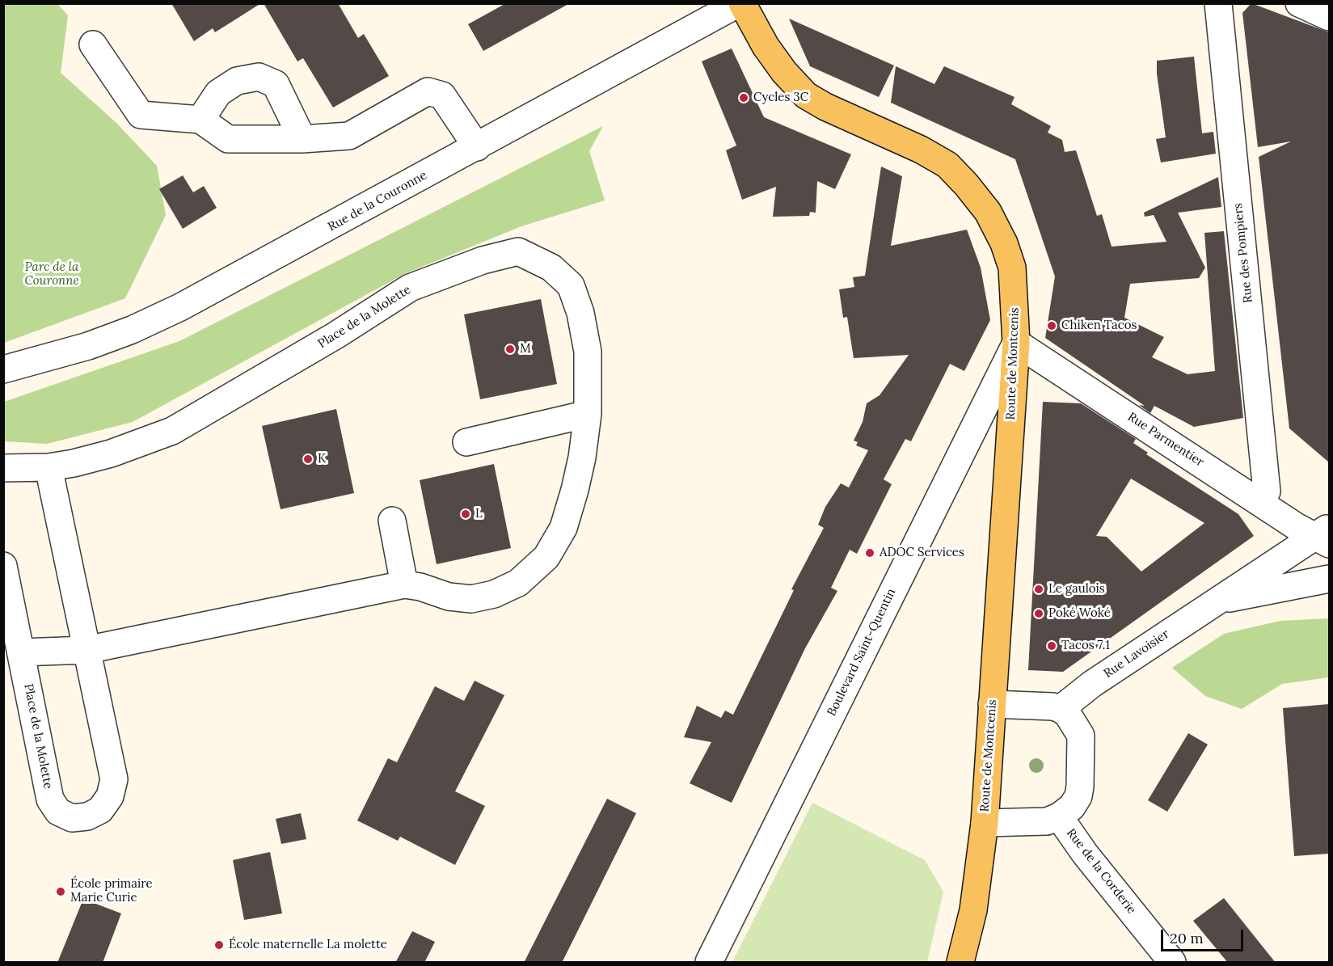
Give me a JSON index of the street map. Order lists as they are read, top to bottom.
{
  "streets": {
    "main road": ["Route de Montcenis"],
    "street": [
      "Rue de la Couronne",
      "Rue des Pompiers",
      "Place de la Molette",
      "Rue Parmentier",
      "Boulevard Saint-Quentin",
      "Rue Lavoisier",
      "Rue de la Corderie"
    ]
  },
  "crossings": [
    ["Rue de la Couronne", "Route de Montcenis"],
    ["Rue des Pompiers", "Rue Parmentier"],
    ["Route de Montcenis", "Rue Parmentier"],
    ["Route de Montcenis", "Boulevard Saint-Quentin"],
    ["Route de Montcenis", "Rue de la Corderie"],
    ["Rue Parmentier", "Boulevard Saint-Quentin"],
    ["Rue Parmentier", "Rue Lavoisier"]
  ],
  "parks": ["Parc de la Couronne"],
  "places": [
    "Cycles 3C",
    "Chiken Tacos",
    "M",
    "K",
    "L",
    "ADOC Services",
    "Le gaulois",
    "Poké Woké",
    "Tacos 7.1",
    "École primaire Marie Curie",
    "École maternelle La molette"
  ],
  "scale_bar": "20 m"
}
